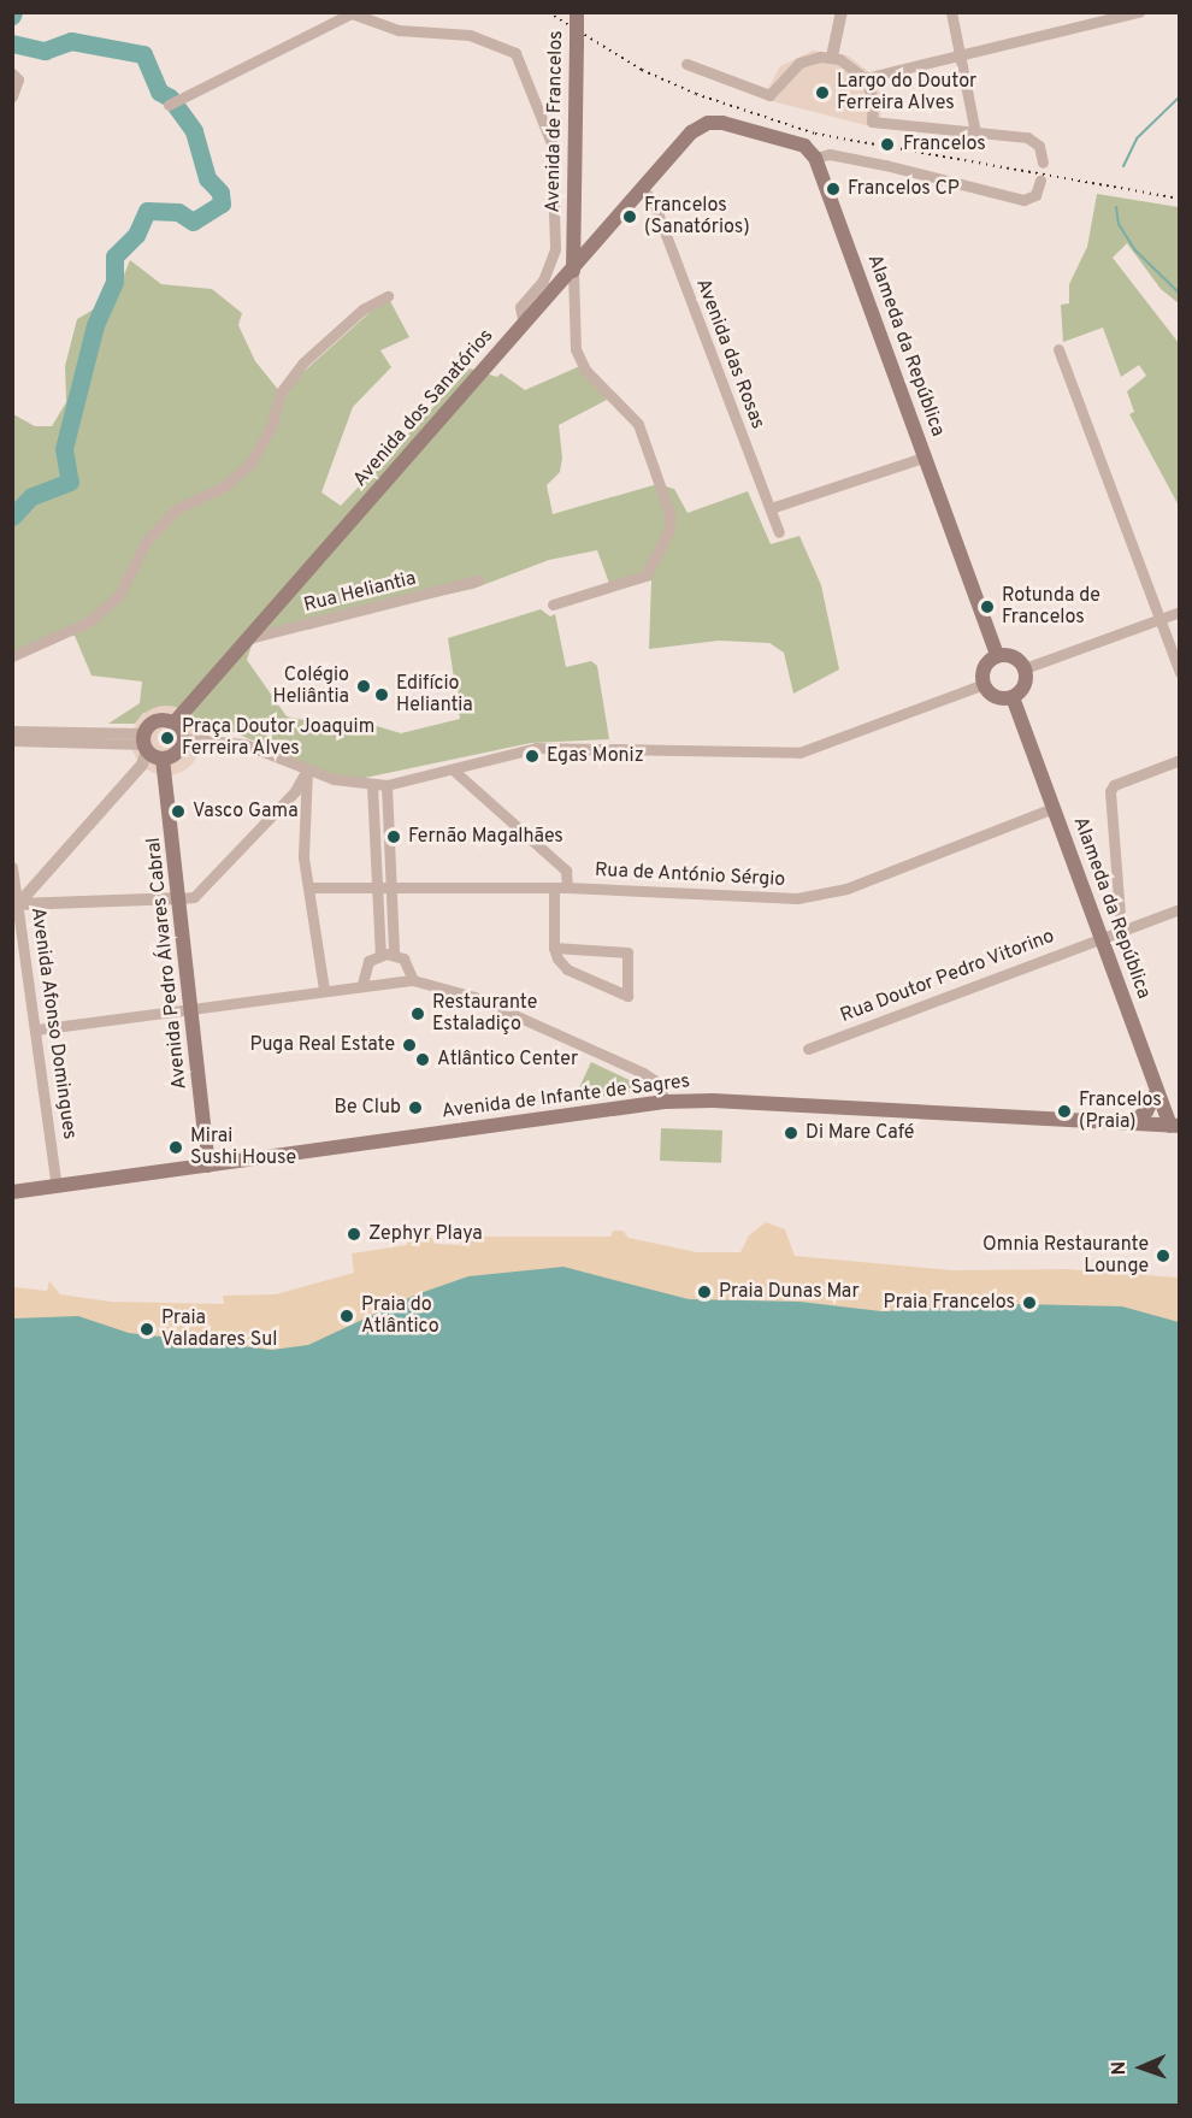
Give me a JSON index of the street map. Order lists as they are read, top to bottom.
{
  "streets": {
    "main road": [
      "Avenida de Francelos",
      "Alameda da República",
      "Avenida dos Sanatórios",
      "Avenida Pedro Álvares Cabral",
      "Avenida de Infante de Sagres"
    ],
    "street": [
      "Avenida das Rosas",
      "Rua Heliantia",
      "Rua de António Sérgio",
      "Rua Doutor Pedro Vitorino",
      "Avenida Afonso Domingues"
    ]
  },
  "crossings": [
    ["Avenida de Francelos", "Avenida dos Sanatórios"],
    ["Alameda da República", "Avenida dos Sanatórios"],
    ["Alameda da República", "Rua de António Sérgio"],
    ["Alameda da República", "Rua Doutor Pedro Vitorino"],
    ["Alameda da República", "Avenida de Infante de Sagres"],
    ["Avenida das Rosas", "Avenida dos Sanatórios"],
    ["Avenida dos Sanatórios", "Rua Heliantia"],
    ["Avenida dos Sanatórios", "Avenida Pedro Álvares Cabral"],
    ["Avenida Pedro Álvares Cabral", "Avenida de Infante de Sagres"],
    ["Avenida Afonso Domingues", "Avenida de Infante de Sagres"]
  ],
  "places": [
    "Largo do Doutor Ferreira Alves",
    "Francelos",
    "Francelos CP",
    "Francelos (Sanatórios)",
    "Rotunda de Francelos",
    "Colégio Heliântia",
    "Edifício Heliantia",
    "Praça Doutor Joaquim Ferreira Alves",
    "Egas Moniz",
    "Vasco Gama",
    "Fernão Magalhães",
    "Restaurante Estaladiço",
    "Puga Real Estate",
    "Atlântico Center",
    "Be Club",
    "Francelos (Praia)",
    "Di Mare Café",
    "Mirai Sushi House",
    "Zephyr Playa",
    "Omnia Restaurante Lounge",
    "Praia Dunas Mar",
    "Praia Francelos",
    "Praia do Atlântico",
    "Praia Valadares Sul"
  ],
  "north": "left"
}
